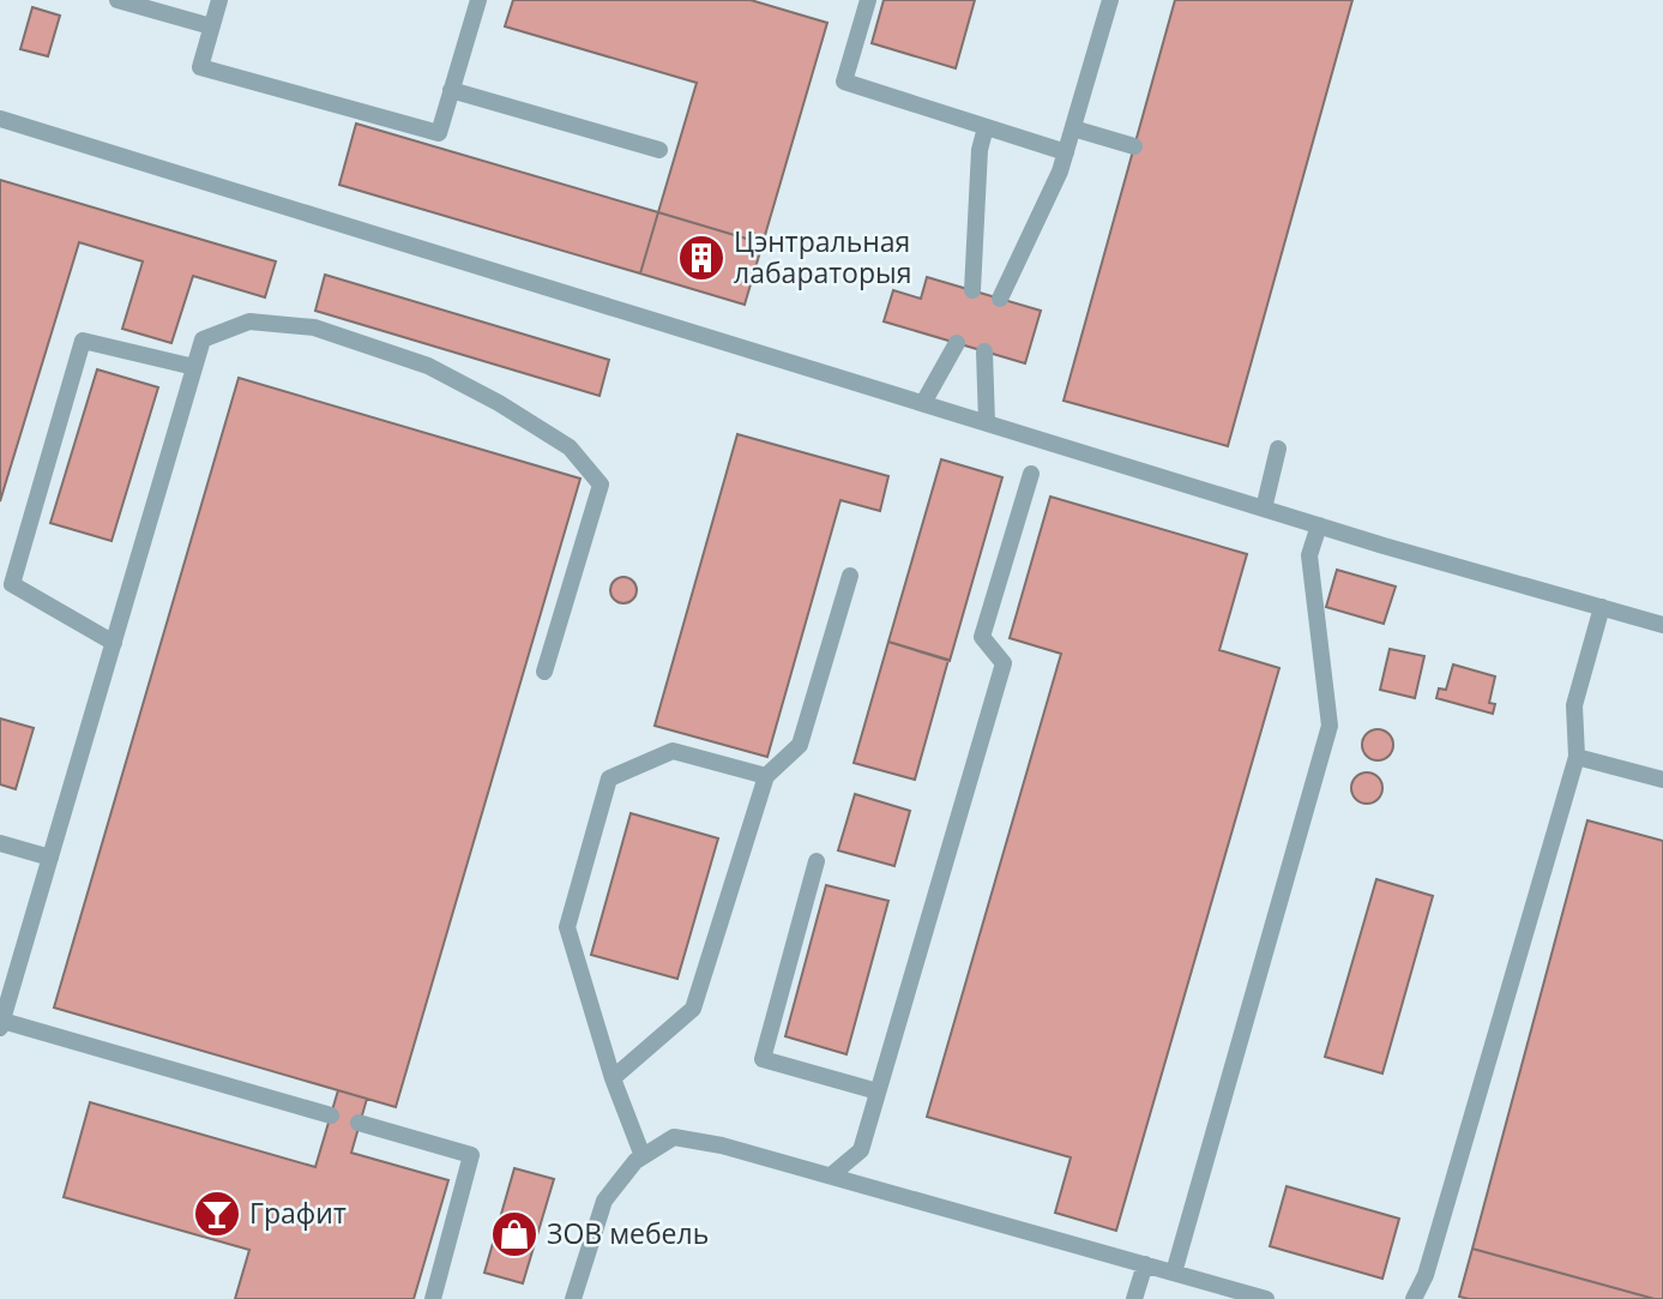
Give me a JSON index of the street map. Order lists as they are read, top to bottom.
{
  "places": {
    "building": ["Цэнтральная лабараторыя"],
    "bar": ["Графит"],
    "shop": ["ЗОВ мебель"]
  }
}
